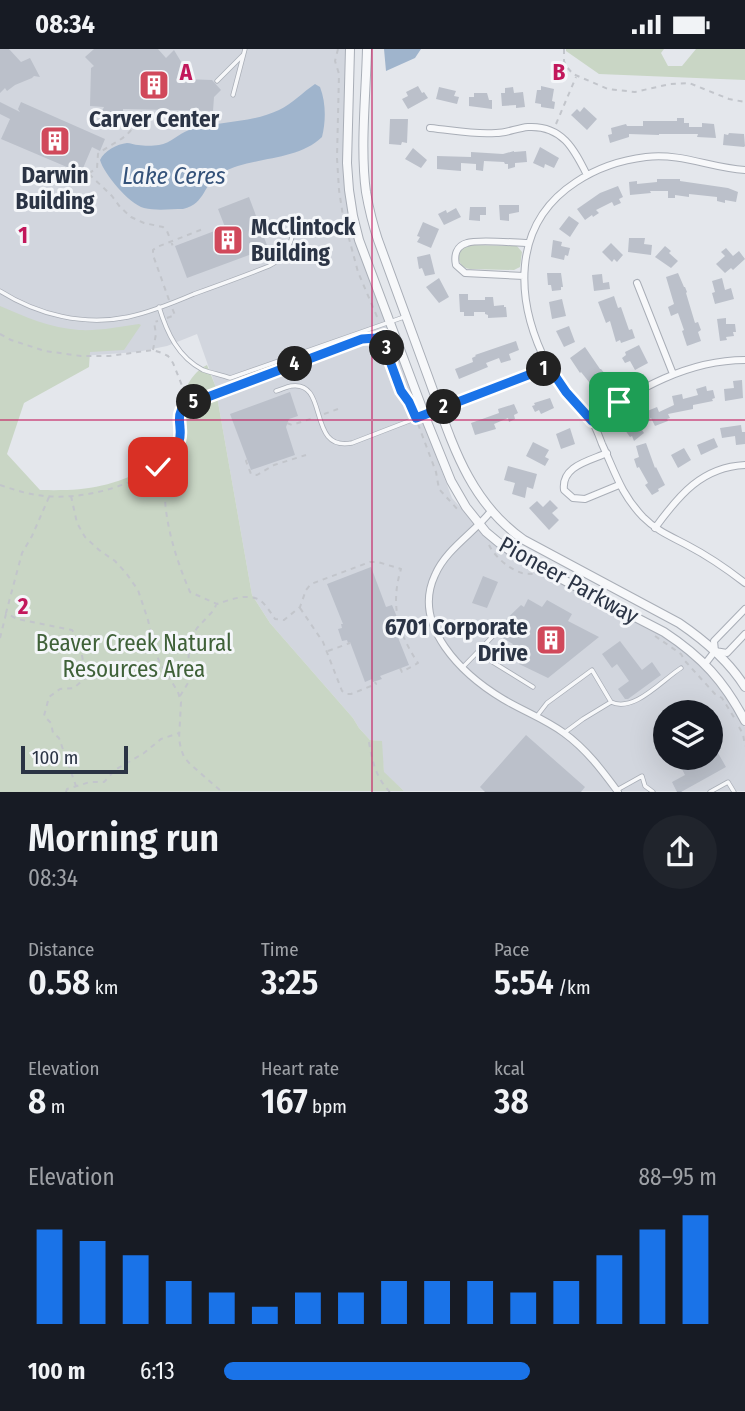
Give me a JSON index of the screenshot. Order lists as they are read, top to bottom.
{
  "streets": {
    "street": ["Pioneer Parkway"]
  },
  "water": ["Lake Ceres"],
  "parks": ["Beaver Creek Natural Resources Area"],
  "places": {
    "building": [
      "Carver Center",
      "Darwin Building",
      "McClintock Building",
      "6701 Corporate Drive"
    ]
  },
  "scale_bar": "100 m",
  "page": {
    "status": "08:34",
    "pins": [
      "3",
      "4",
      "1",
      "5",
      "2"
    ],
    "scale": "100 m",
    "heading": ["Morning run", "08:34"],
    "stats": [
      ["Distance", "0.58 km"],
      ["Time", "3:25"],
      ["Pace", "5:54 /km"],
      ["Elevation", "8 m"],
      ["Heart rate", "167 bpm"],
      ["kcal", "38"]
    ],
    "chart": ["Elevation", "88–95 m"],
    "list": [
      {
        "name": "100 m",
        "note": "6:13"
      }
    ]
  },
  "grid": {
    "columns": ["A", "B"],
    "rows": ["1", "2"]
  }
}
